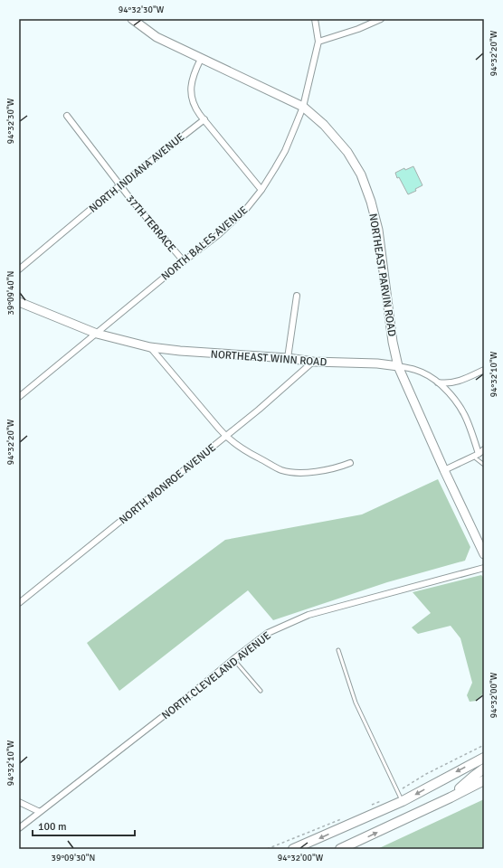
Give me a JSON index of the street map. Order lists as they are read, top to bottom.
{
  "streets": {
    "main road": ["NORTHEAST PARVIN ROAD", "NORTHEAST WINN ROAD"],
    "street": [
      "NORTH INDIANA AVENUE",
      "37TH TERRACE",
      "NORTH BALES AVENUE",
      "NORTH MONROE AVENUE",
      "NORTH CLEVELAND AVENUE"
    ]
  },
  "crossings": [
    ["NORTH INDIANA AVENUE", "37TH TERRACE"],
    ["37TH TERRACE", "NORTH BALES AVENUE"],
    ["NORTH BALES AVENUE", "NORTHEAST PARVIN ROAD"],
    ["NORTH BALES AVENUE", "NORTHEAST WINN ROAD"],
    ["NORTHEAST PARVIN ROAD", "NORTHEAST WINN ROAD"],
    ["NORTHEAST WINN ROAD", "NORTH MONROE AVENUE"]
  ],
  "scale_bar": "100 m",
  "coordinates": [
    "94°32'30\"W",
    "94°32'20\"W",
    "39°09'40\"N",
    "94°32'10\"W",
    "94°32'00\"W",
    "39°09'30\"N"
  ]
}
